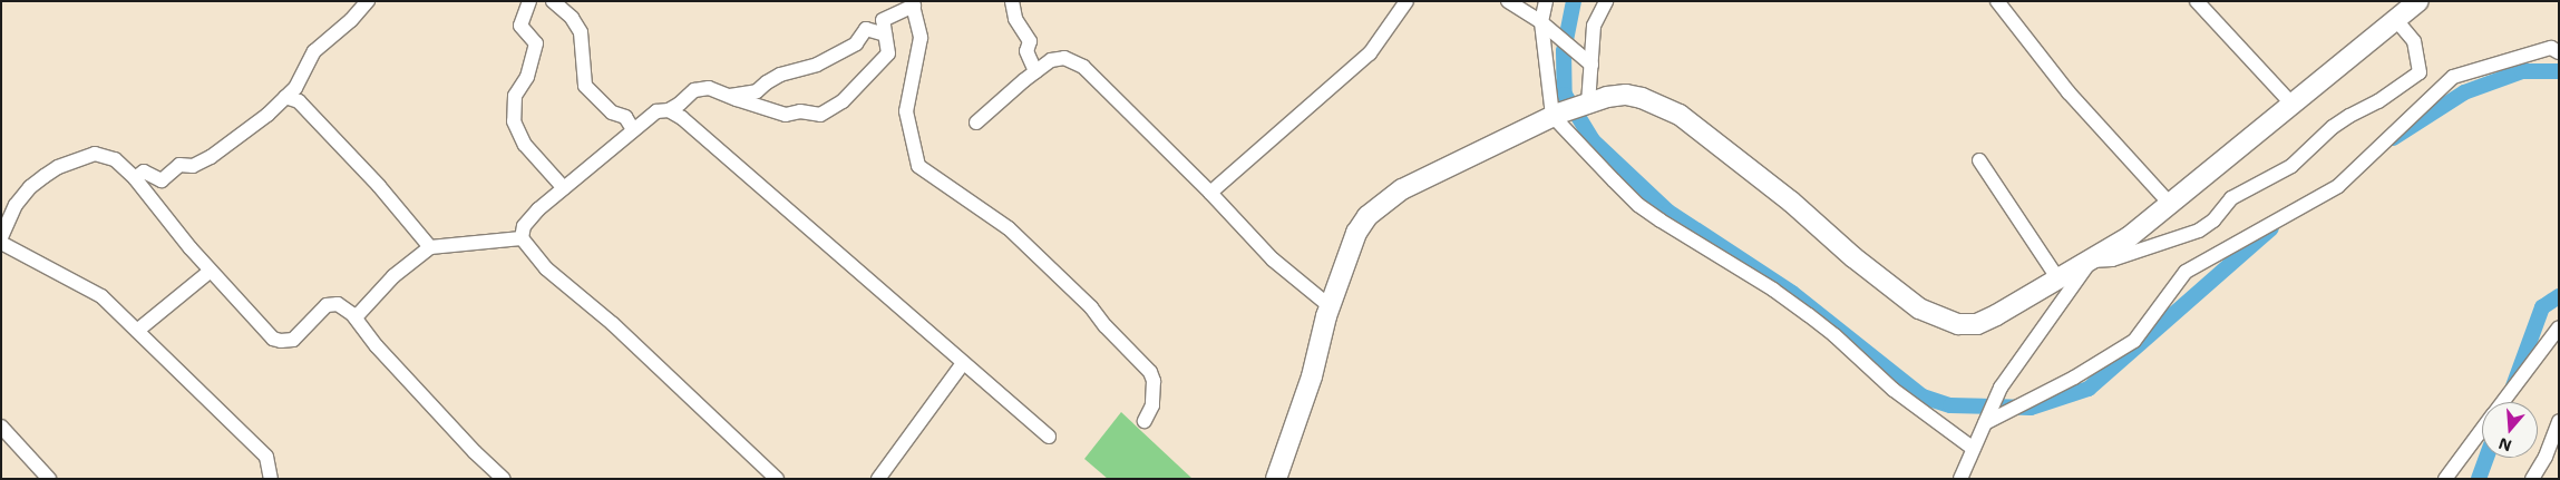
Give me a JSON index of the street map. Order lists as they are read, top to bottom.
{
  "north": "bottom"
}
